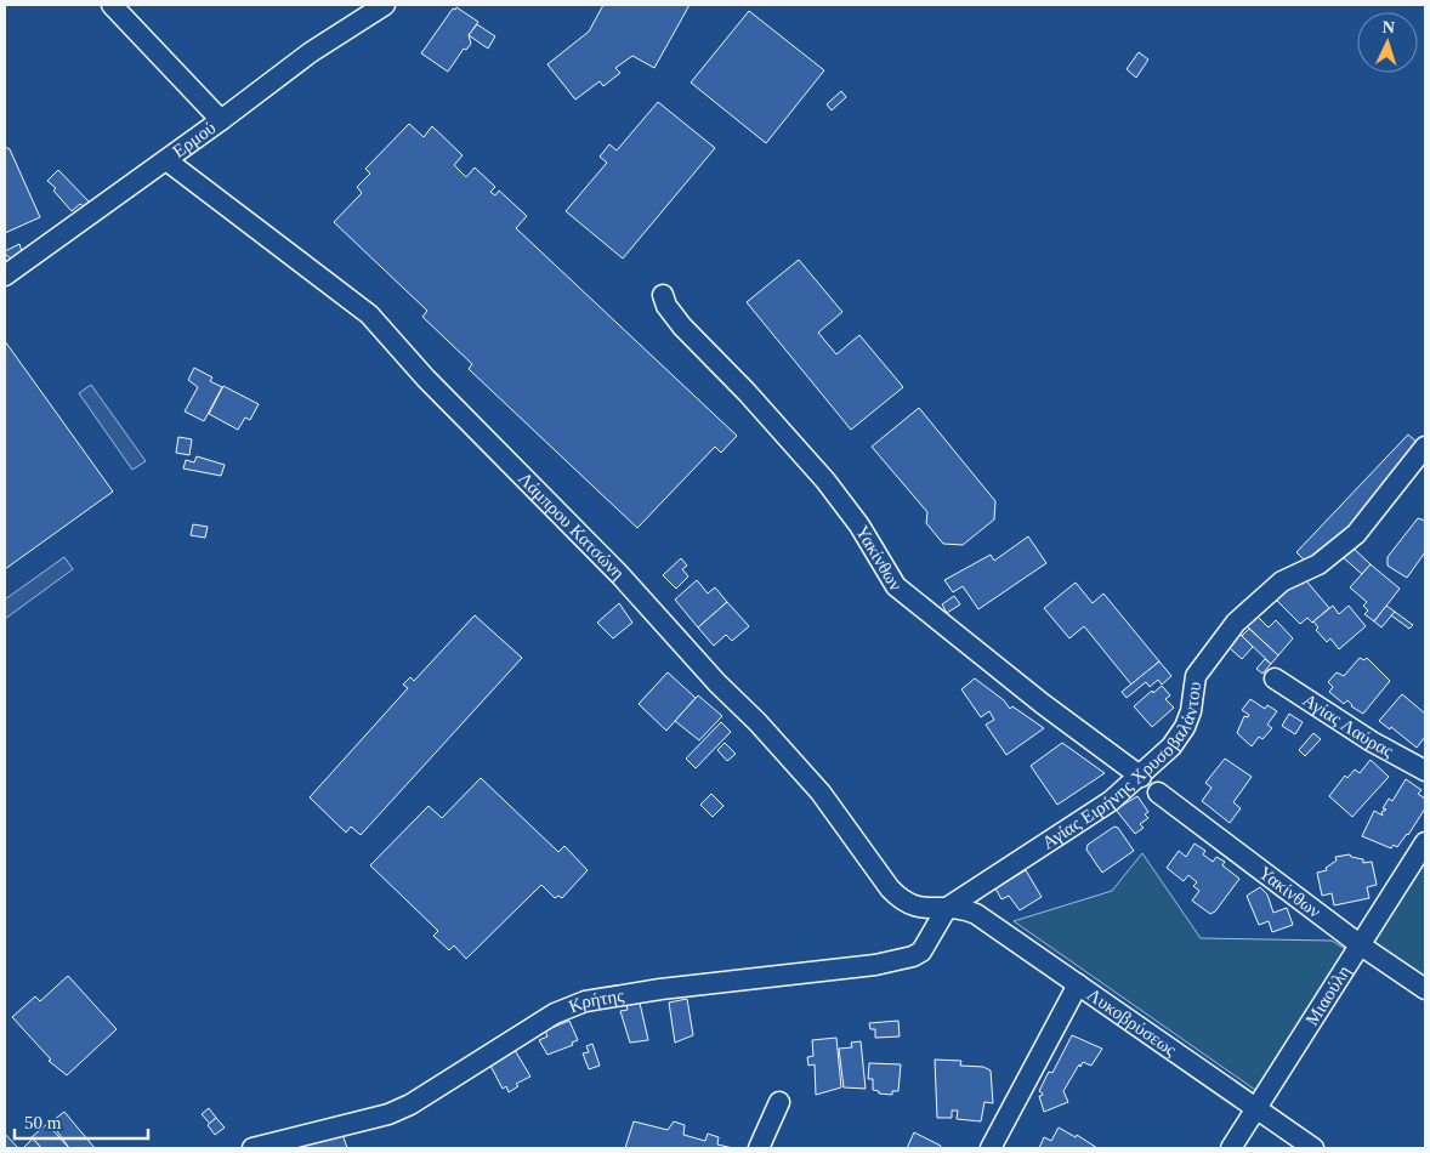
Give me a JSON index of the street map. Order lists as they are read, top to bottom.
{
  "streets": {
    "street": [
      "Ερμού",
      "Λάμπρου Κατσώνη",
      "Υακίνθων",
      "Αγίας Λαύρας",
      "Αγίας Ειρήνης Χρυσοβαλάντου",
      "Μιαούλη",
      "Κρήτης",
      "Λυκοβρύσεως"
    ]
  },
  "crossings": [
    ["Ερμού", "Λάμπρου Κατσώνη"],
    ["Λάμπρου Κατσώνη", "Αγίας Ειρήνης Χρυσοβαλάντου"],
    ["Λάμπρου Κατσώνη", "Κρήτης"],
    ["Λάμπρου Κατσώνη", "Λυκοβρύσεως"],
    ["Υακίνθων", "Αγίας Ειρήνης Χρυσοβαλάντου"],
    ["Υακίνθων", "Μιαούλη"],
    ["Αγίας Ειρήνης Χρυσοβαλάντου", "Κρήτης"],
    ["Αγίας Ειρήνης Χρυσοβαλάντου", "Λυκοβρύσεως"],
    ["Μιαούλη", "Λυκοβρύσεως"],
    ["Κρήτης", "Λυκοβρύσεως"]
  ],
  "scale_bar": "50 m",
  "north": "top"
}
